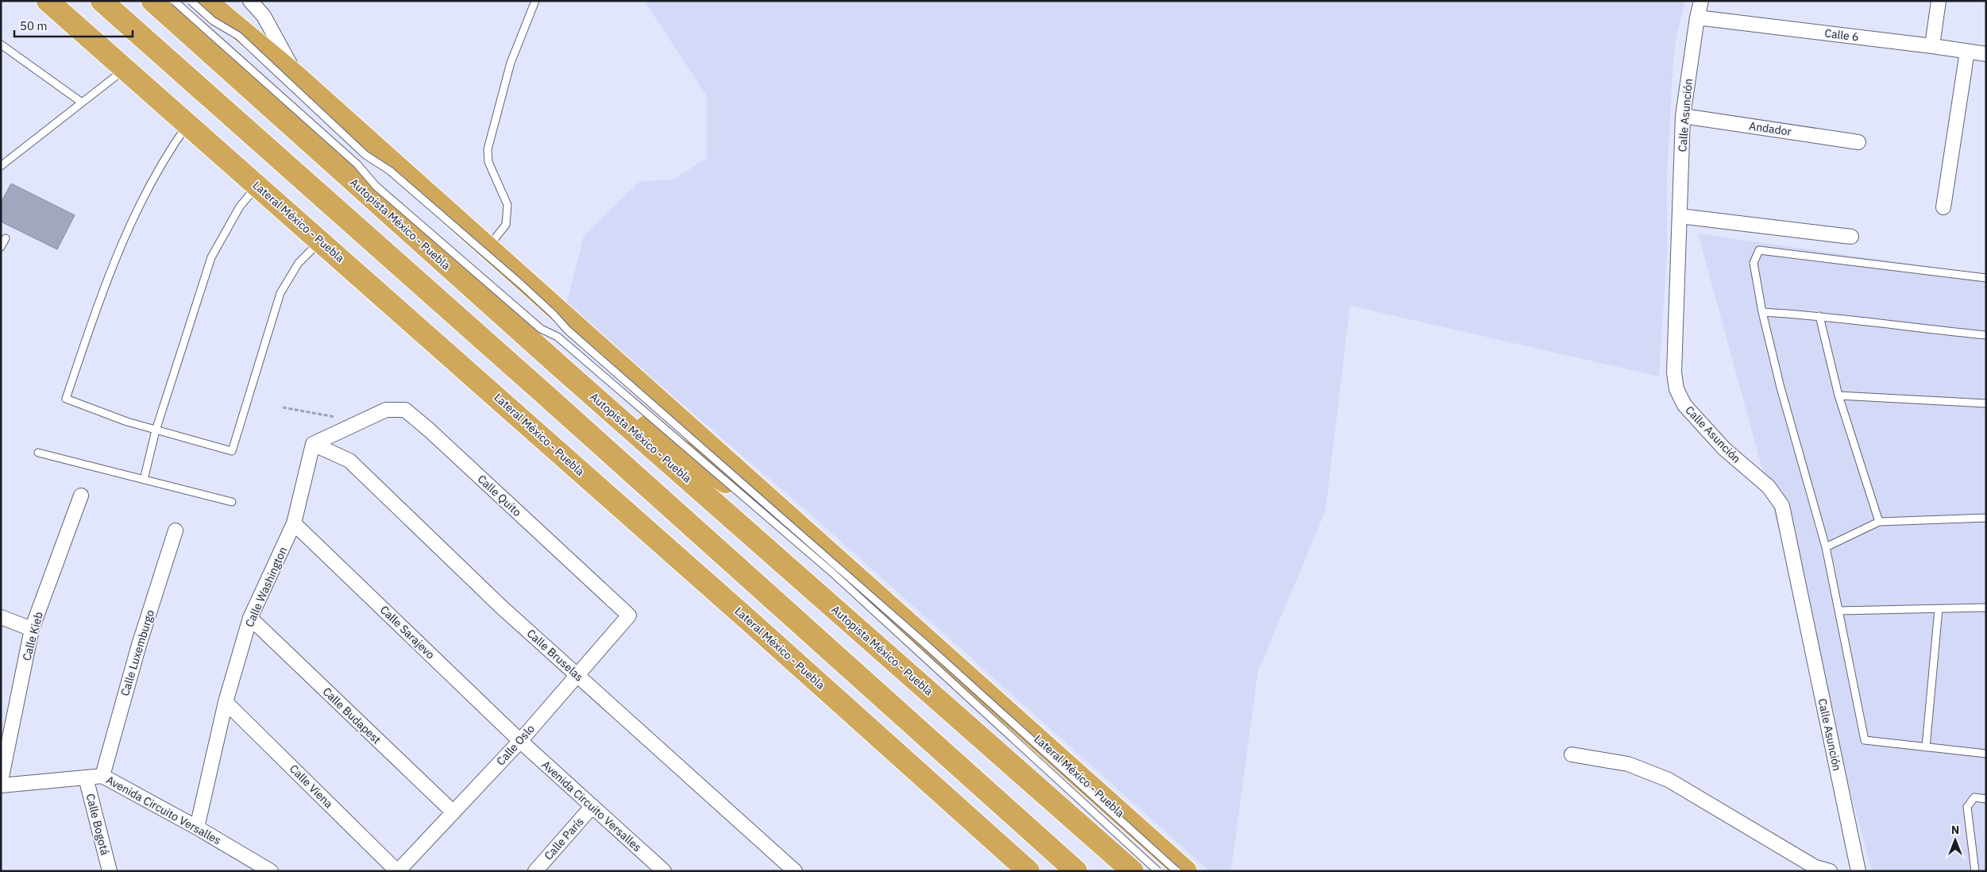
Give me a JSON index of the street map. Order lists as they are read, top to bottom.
{
  "streets": {
    "highway": ["Lateral México - Puebla", "Autopista México - Puebla"],
    "street": [
      "Calle 6",
      "Calle Asunción",
      "Andador",
      "Calle Quito",
      "Calle Washington",
      "Calle Sarajevo",
      "Calle Kieb",
      "Calle Luxemburgo",
      "Calle Bruselas",
      "Calle Budapest",
      "Calle Oslo",
      "Calle Viena",
      "Avenida Circuito Versalles",
      "Calle Bogotá",
      "Calle París"
    ]
  },
  "crossings": [
    ["Calle 6", "Calle Asunción"],
    ["Calle Asunción", "Andador"],
    ["Calle Quito", "Calle Oslo"],
    ["Calle Washington", "Calle Sarajevo"],
    ["Calle Washington", "Calle Bruselas"],
    ["Calle Washington", "Calle Budapest"],
    ["Calle Washington", "Calle Viena"],
    ["Calle Washington", "Avenida Circuito Versalles"],
    ["Calle Sarajevo", "Calle Oslo"],
    ["Calle Sarajevo", "Avenida Circuito Versalles"],
    ["Calle Luxemburgo", "Avenida Circuito Versalles"],
    ["Calle Bruselas", "Calle Oslo"],
    ["Calle Budapest", "Calle Oslo"],
    ["Calle Oslo", "Calle Viena"],
    ["Calle Oslo", "Avenida Circuito Versalles"],
    ["Avenida Circuito Versalles", "Calle Bogotá"],
    ["Avenida Circuito Versalles", "Calle París"]
  ],
  "scale_bar": "50 m",
  "north": "top"
}
